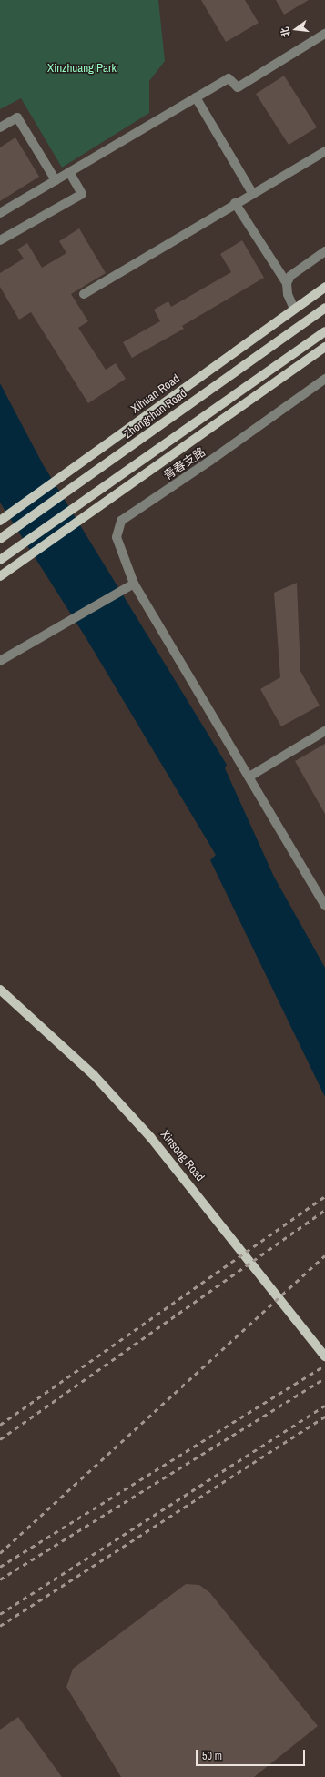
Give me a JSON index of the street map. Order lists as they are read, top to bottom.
{
  "streets": {
    "main road": ["Xihuan Road", "Zhongchun Road", "Xinsong Road"],
    "street": ["青春支路"]
  },
  "parks": ["Xinzhuang Park"],
  "scale_bar": "50 m",
  "north": "left"
}
